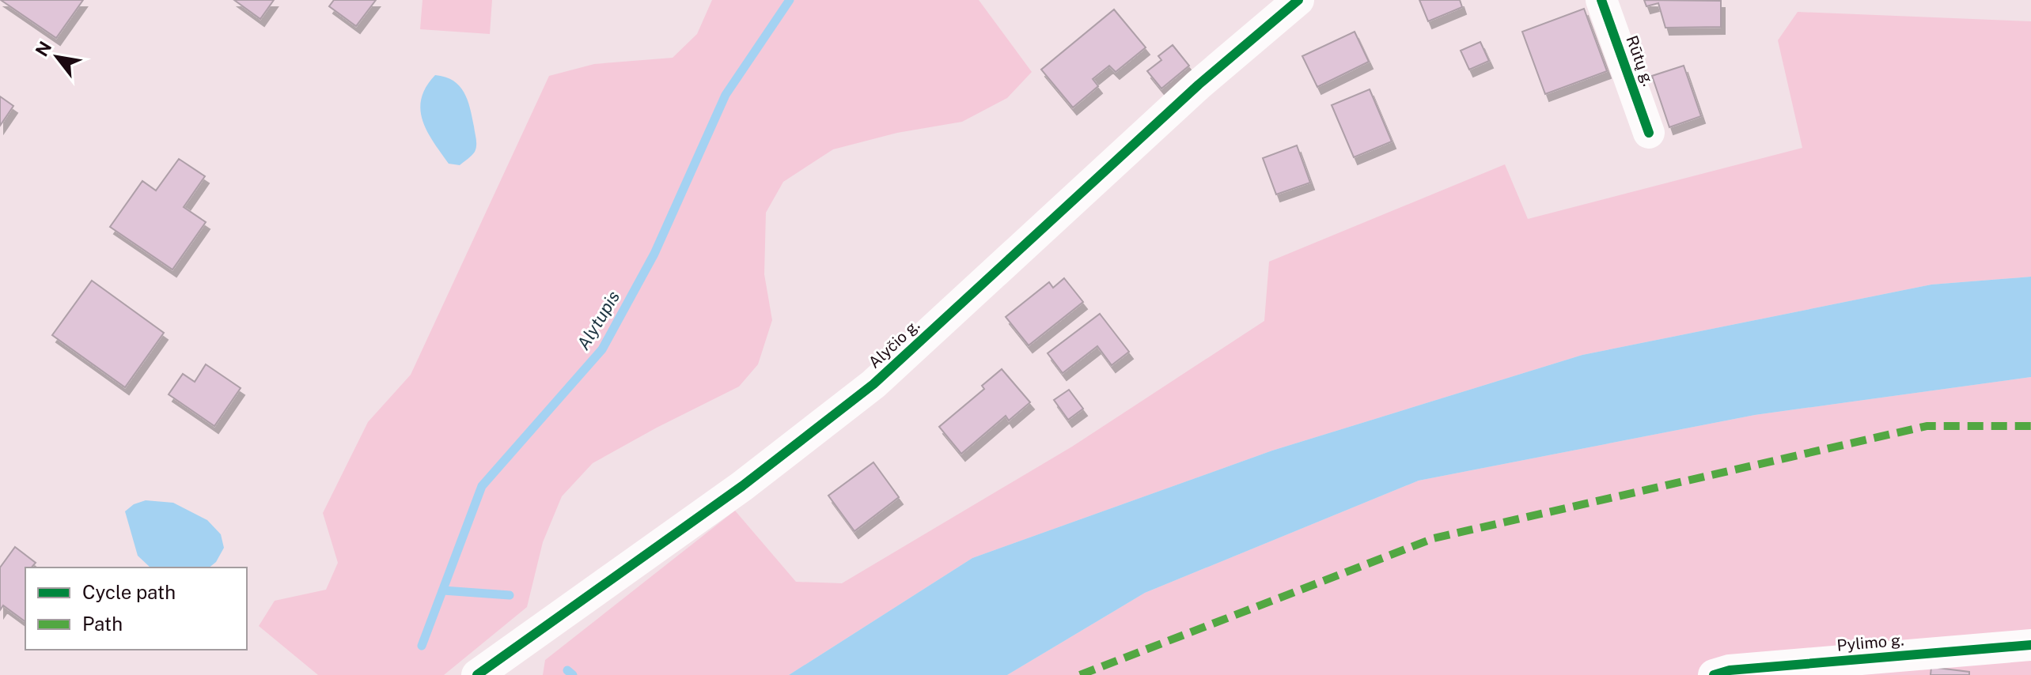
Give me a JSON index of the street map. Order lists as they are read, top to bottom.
{
  "streets": {
    "street": ["Rūtų g.", "Alyčio g.", "Pylimo g."]
  },
  "water": ["Alytupis"],
  "legend": ["Cycle path", "Path"],
  "north": "top left"
}
